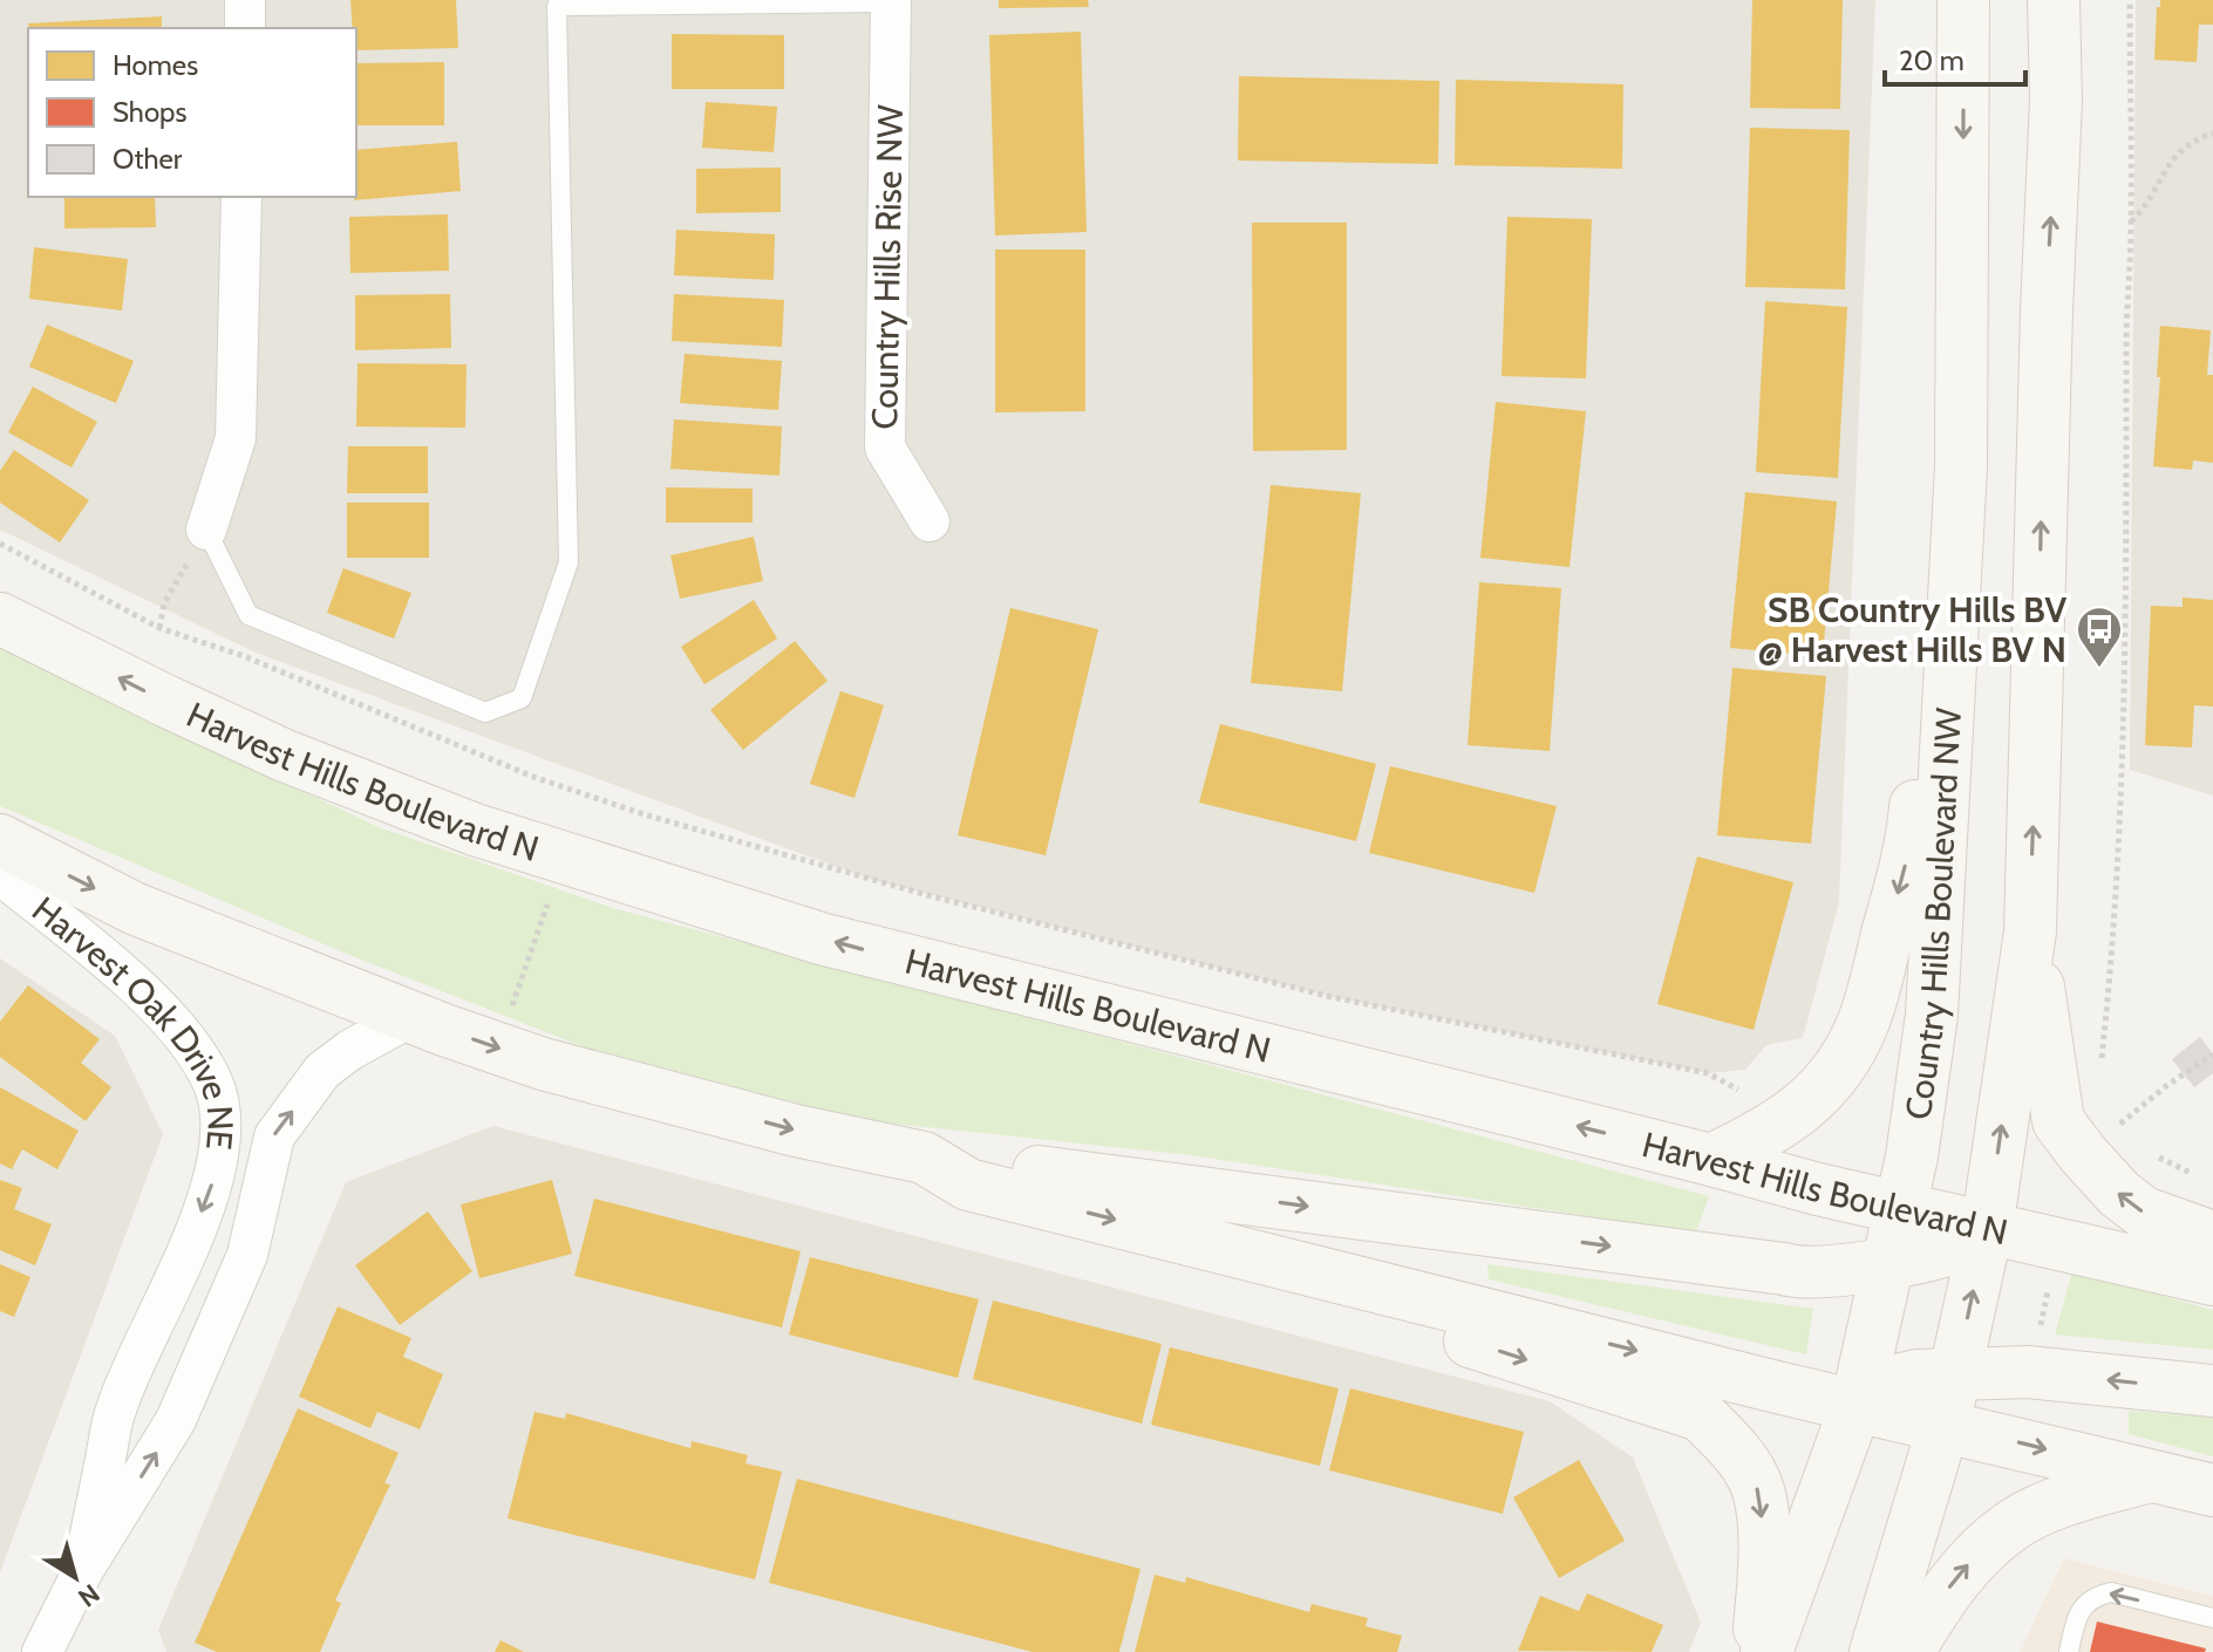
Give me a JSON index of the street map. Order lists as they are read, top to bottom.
{
  "streets": {
    "main road": ["Harvest Hills Boulevard N", "Country Hills Boulevard NW"],
    "street": ["Country Hills Rise NW", "Harvest Oak Drive NE"]
  },
  "crossings": [
    ["Harvest Hills Boulevard N", "Country Hills Boulevard NW"]
  ],
  "places": {
    "bus stop": ["SB Country Hills BV @ Harvest Hills BV N"]
  },
  "legend": ["Homes", "Shops", "Other"],
  "scale_bar": "20 m",
  "north": "bottom right"
}
